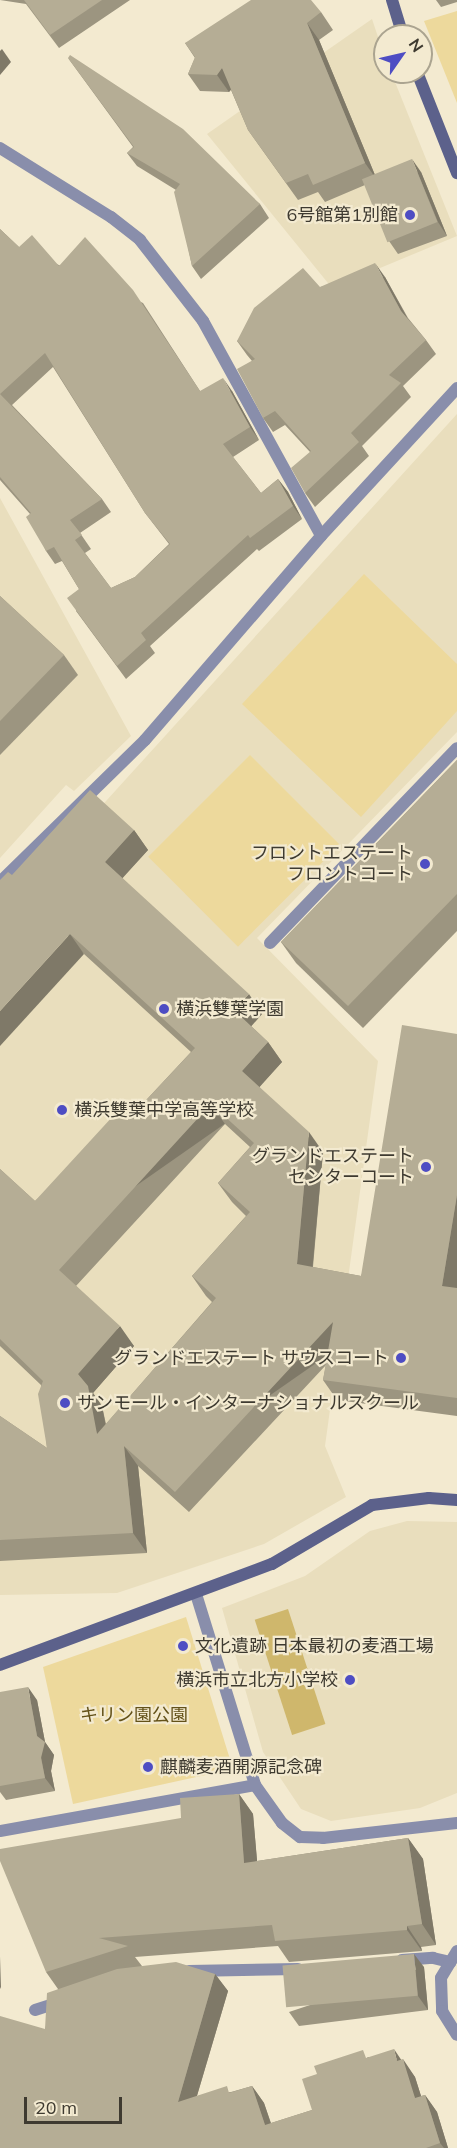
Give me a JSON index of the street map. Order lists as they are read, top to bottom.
{
  "parks": ["キリン園公園"],
  "places": [
    "6号館第1別館",
    "フロントエステート フロントコート",
    "横浜雙葉学園",
    "横浜雙葉中学高等学校",
    "グランドエステート センターコート",
    "グランドエステート サウスコート",
    "サンモール・インターナショナルスクール",
    "文化遺跡 日本最初の麦酒工場",
    "横浜市立北方小学校",
    "麒麟麦酒開源記念碑"
  ],
  "scale_bar": "20 m",
  "north": "top right"
}
